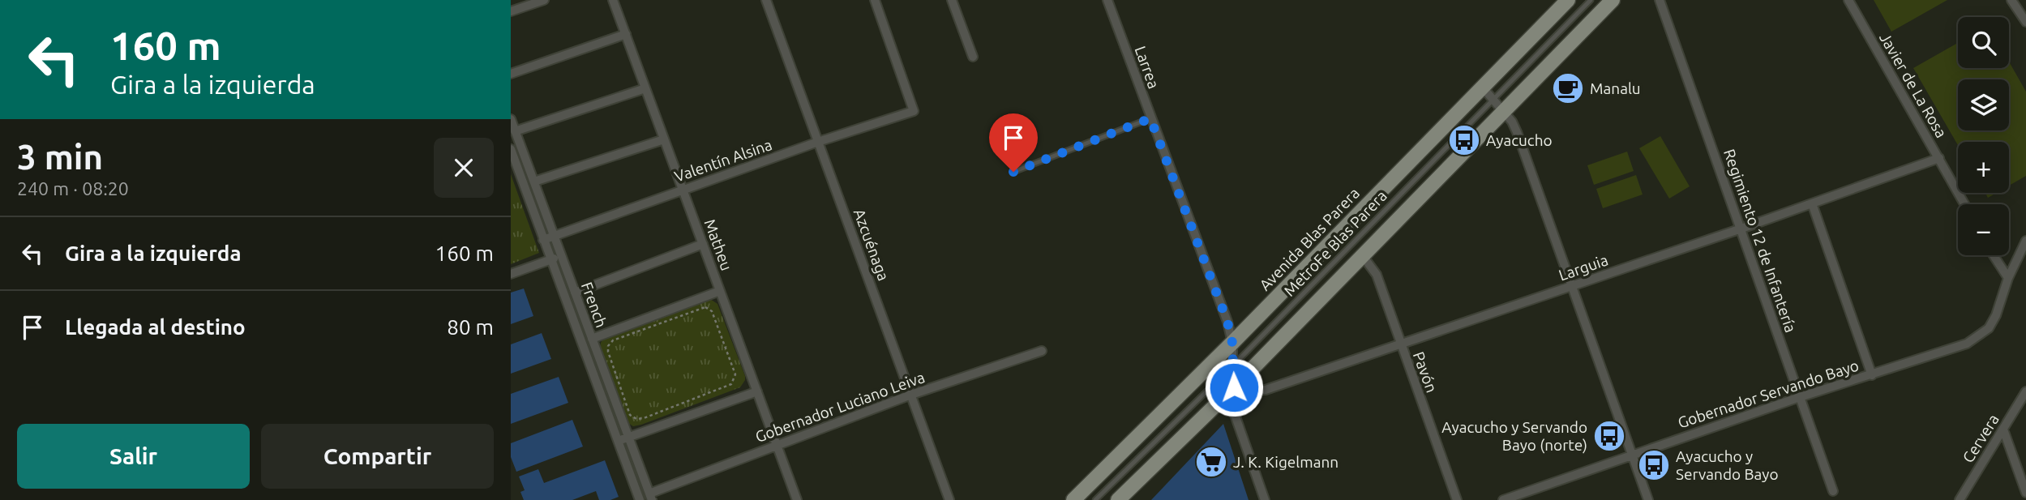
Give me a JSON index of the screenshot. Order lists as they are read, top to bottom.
{
  "streets": {
    "main road": ["Avenida Blas Parera"],
    "street": [
      "Larrea",
      "Javier de La Rosa",
      "Valentín Alsina",
      "Regimiento 12 de Infantería",
      "Matheu",
      "Azcuénaga",
      "Larguia",
      "French",
      "Pavón",
      "Gobernador Servando Bayo",
      "Gobernador Luciano Leiva",
      "Cervera"
    ],
    "lane": ["MetroFe Blas Parera"]
  },
  "crossings": [
    ["Larrea", "Avenida Blas Parera"],
    ["Larrea", "MetroFe Blas Parera"],
    ["Larrea", "Larguia"],
    ["Javier de La Rosa", "Larguia"],
    ["Valentín Alsina", "Matheu"],
    ["Valentín Alsina", "Azcuénaga"],
    ["Valentín Alsina", "French"],
    ["Regimiento 12 de Infantería", "Larguia"],
    ["Regimiento 12 de Infantería", "Gobernador Servando Bayo"],
    ["Matheu", "Gobernador Luciano Leiva"],
    ["Azcuénaga", "Gobernador Luciano Leiva"],
    ["Larguia", "Pavón"],
    ["French", "Gobernador Luciano Leiva"]
  ],
  "places": {
    "cafe": ["Manalu"],
    "bus stop": ["Ayacucho", "Ayacucho y Servando Bayo (norte)", "Ayacucho y Servando Bayo"],
    "supermarket": ["J. K. Kigelmann"]
  },
  "page": {
    "turn": ["160 m", "Gira a la izquierda"],
    "map_buttons": ["+", "−"],
    "heading": ["3 min", "240 m · 08:20"],
    "list": [
      {
        "name": "Gira a la izquierda",
        "value": "160 m"
      },
      {
        "name": "Llegada al destino",
        "value": "80 m"
      }
    ],
    "buttons": ["Salir", "Compartir"]
  }
}
